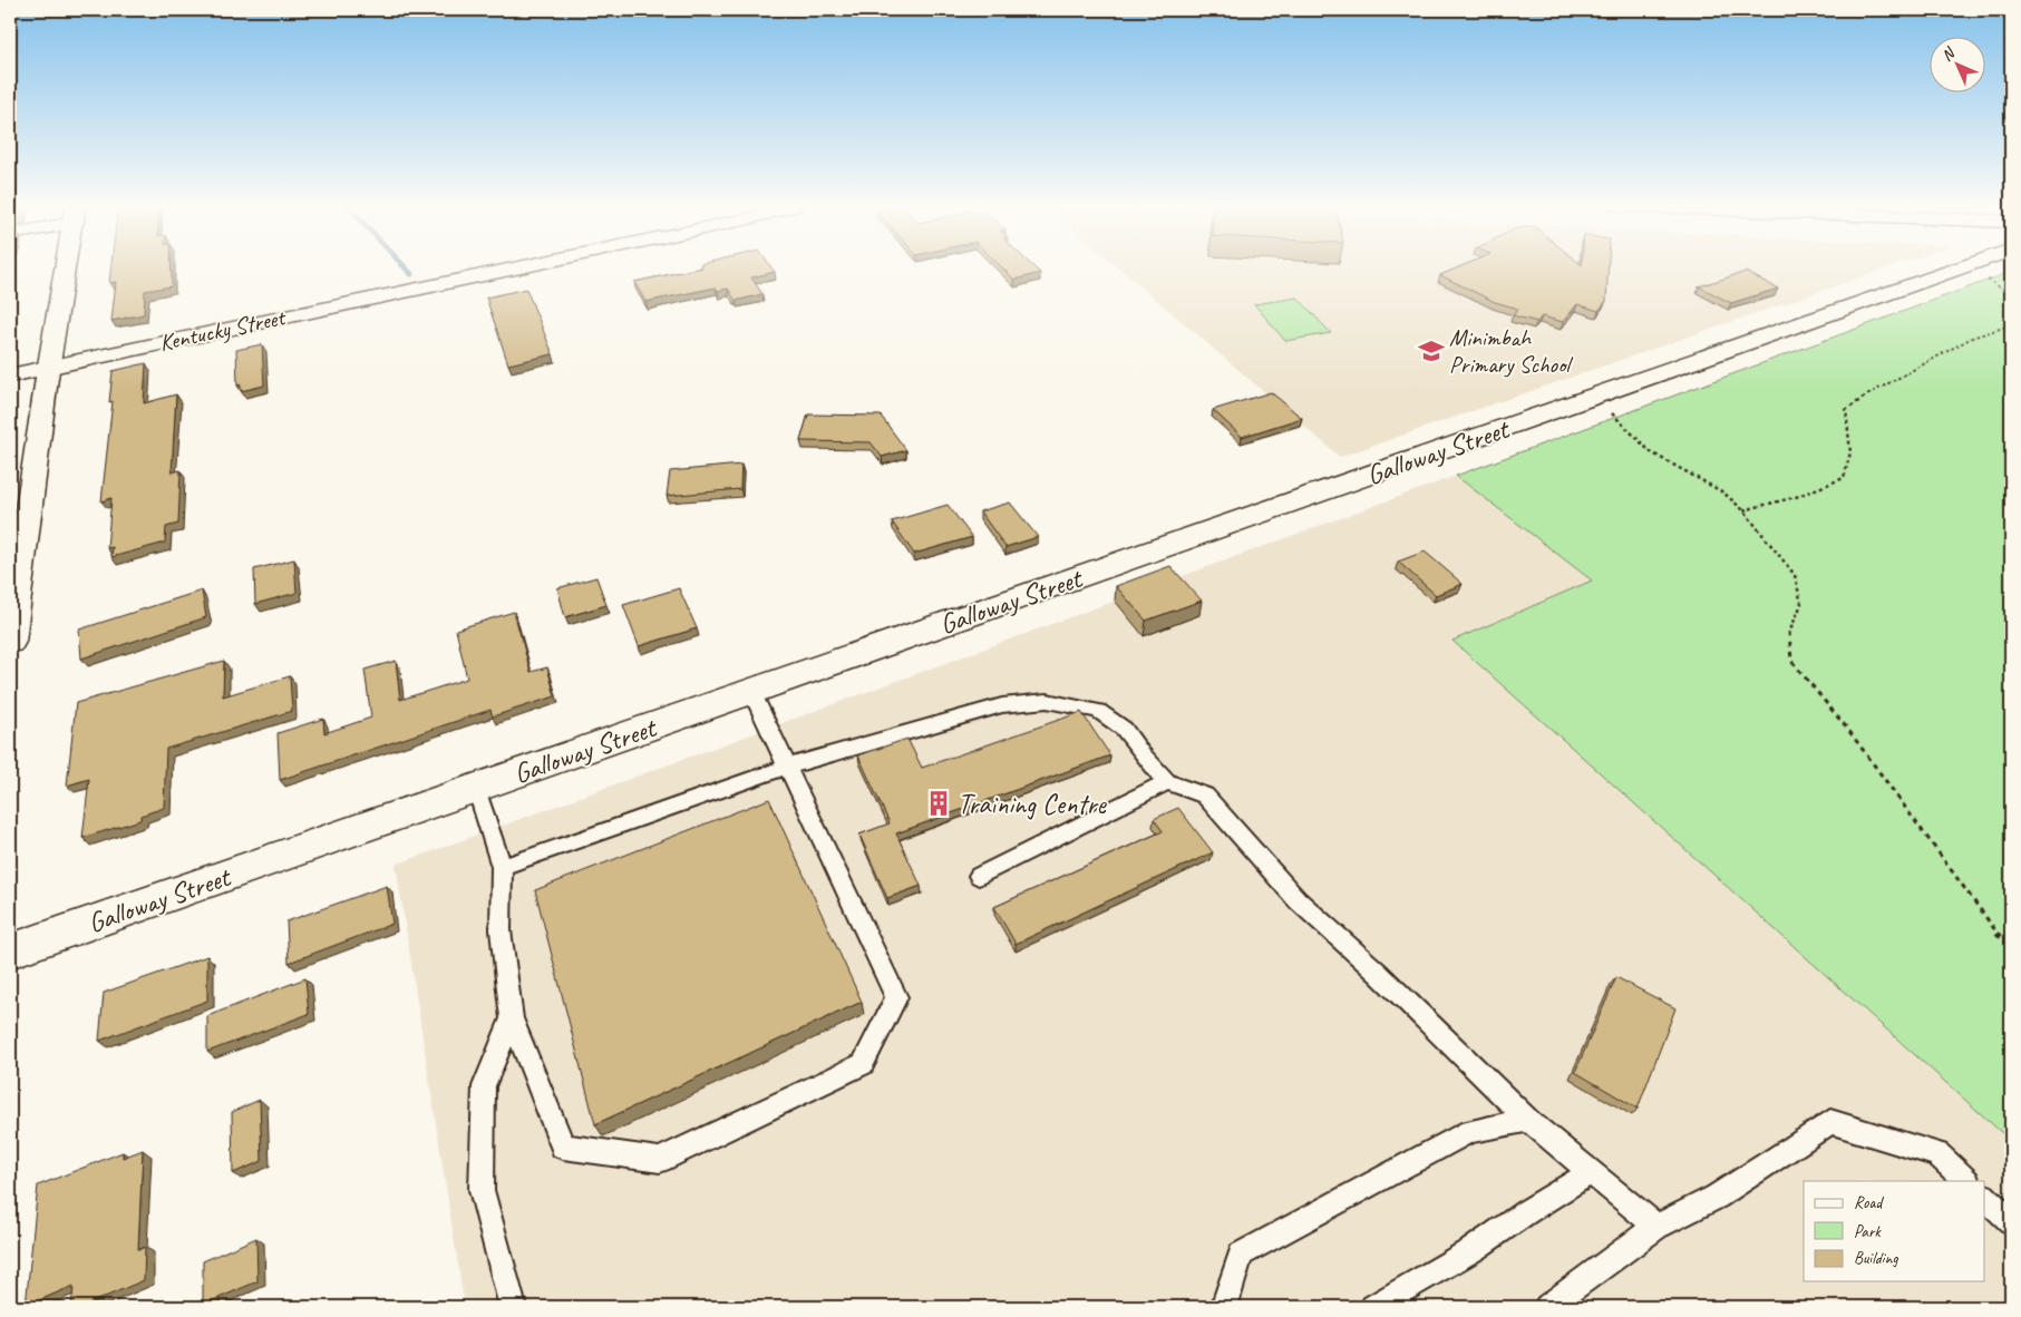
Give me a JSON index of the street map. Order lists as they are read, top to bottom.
{
  "streets": {
    "street": ["Kentucky Street", "Galloway Street"]
  },
  "places": {
    "school or university": ["Minimbah Primary School"],
    "building": ["Training Centre"]
  },
  "legend": ["Road", "Park", "Building"],
  "north": "top left"
}
